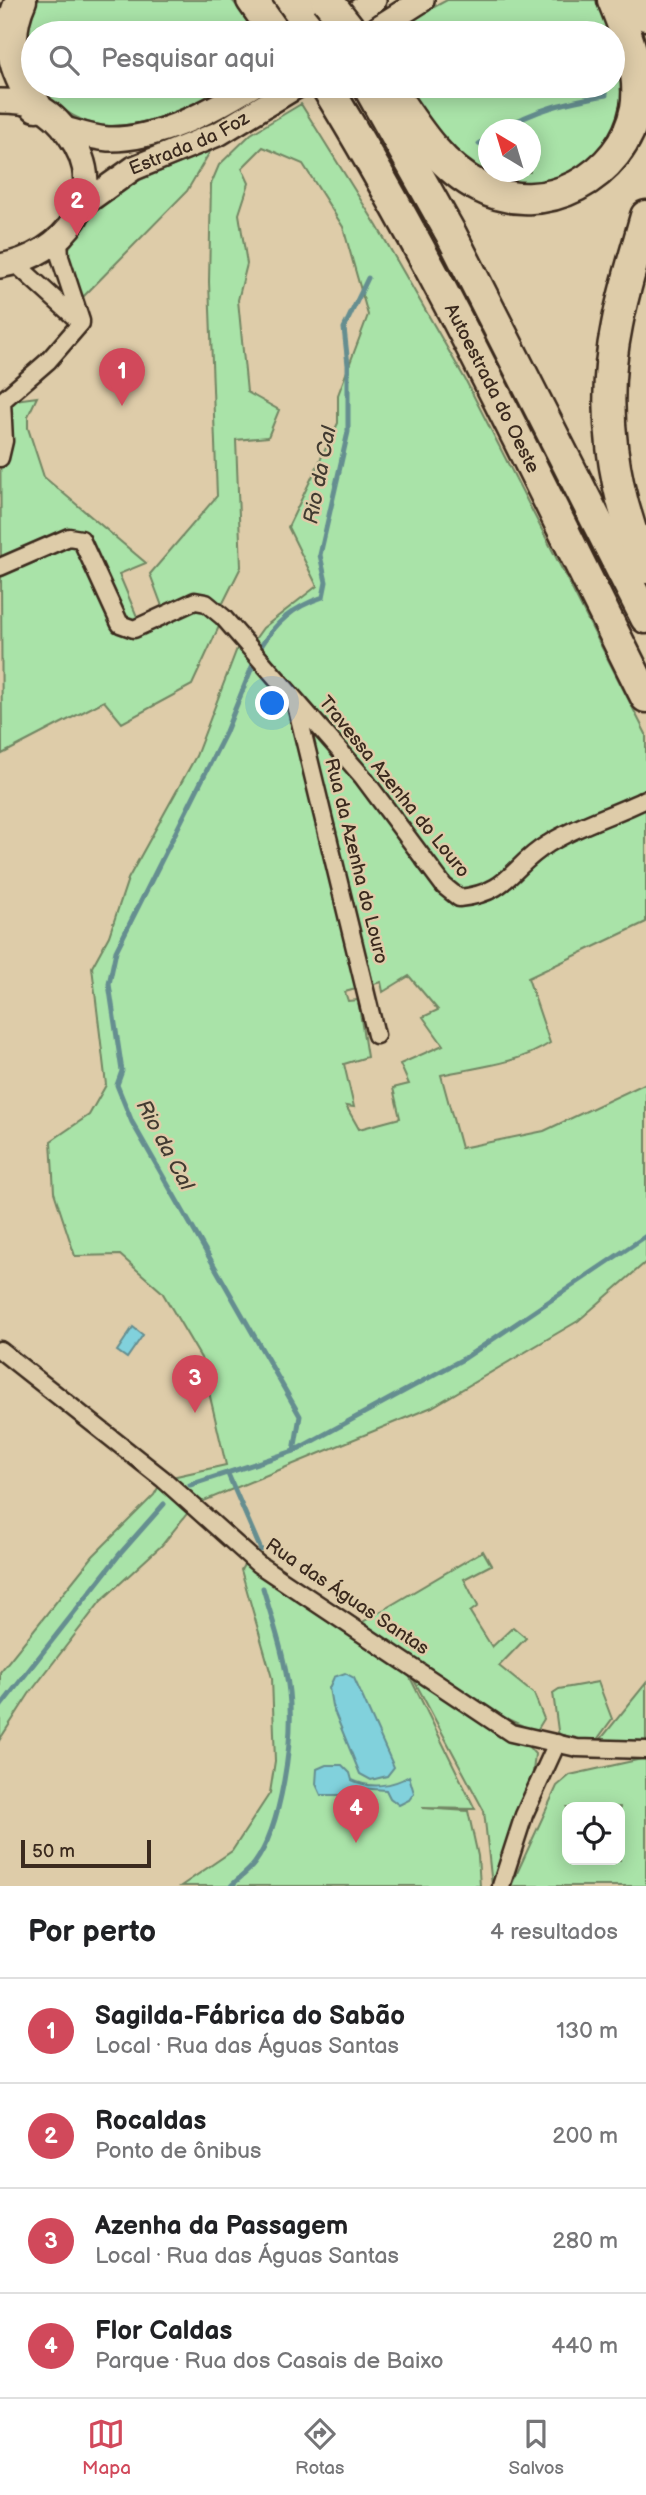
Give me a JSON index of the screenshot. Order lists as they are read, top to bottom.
{
  "streets": {
    "highway": ["Autoestrada do Oeste"],
    "main road": ["Estrada da Foz"],
    "street": ["Travessa Azenha do Louro", "Rua da Azenha do Louro", "Rua das Águas Santas"]
  },
  "crossings": [
    ["Travessa Azenha do Louro", "Rua da Azenha do Louro"]
  ],
  "water": ["Rio da Cal"],
  "scale_bar": "50 m",
  "north": "top left",
  "page": {
    "search": "Pesquisar aqui",
    "pins": [
      "2",
      "1",
      "3",
      "4"
    ],
    "scale": "50 m",
    "heading": ["Por perto", "4 resultados"],
    "list": [
      {
        "mark": "1",
        "name": "Sagilda-Fábrica do Sabão",
        "note": "Local · Rua das Águas Santas",
        "value": "130 m"
      },
      {
        "mark": "2",
        "name": "Rocaldas",
        "note": "Ponto de ônibus",
        "value": "200 m"
      },
      {
        "mark": "3",
        "name": "Azenha da Passagem",
        "note": "Local · Rua das Águas Santas",
        "value": "280 m"
      },
      {
        "mark": "4",
        "name": "Flor Caldas",
        "note": "Parque · Rua dos Casais de Baixo",
        "value": "440 m"
      }
    ],
    "nav": ["Mapa", "Rotas", "Salvos"]
  }
}
